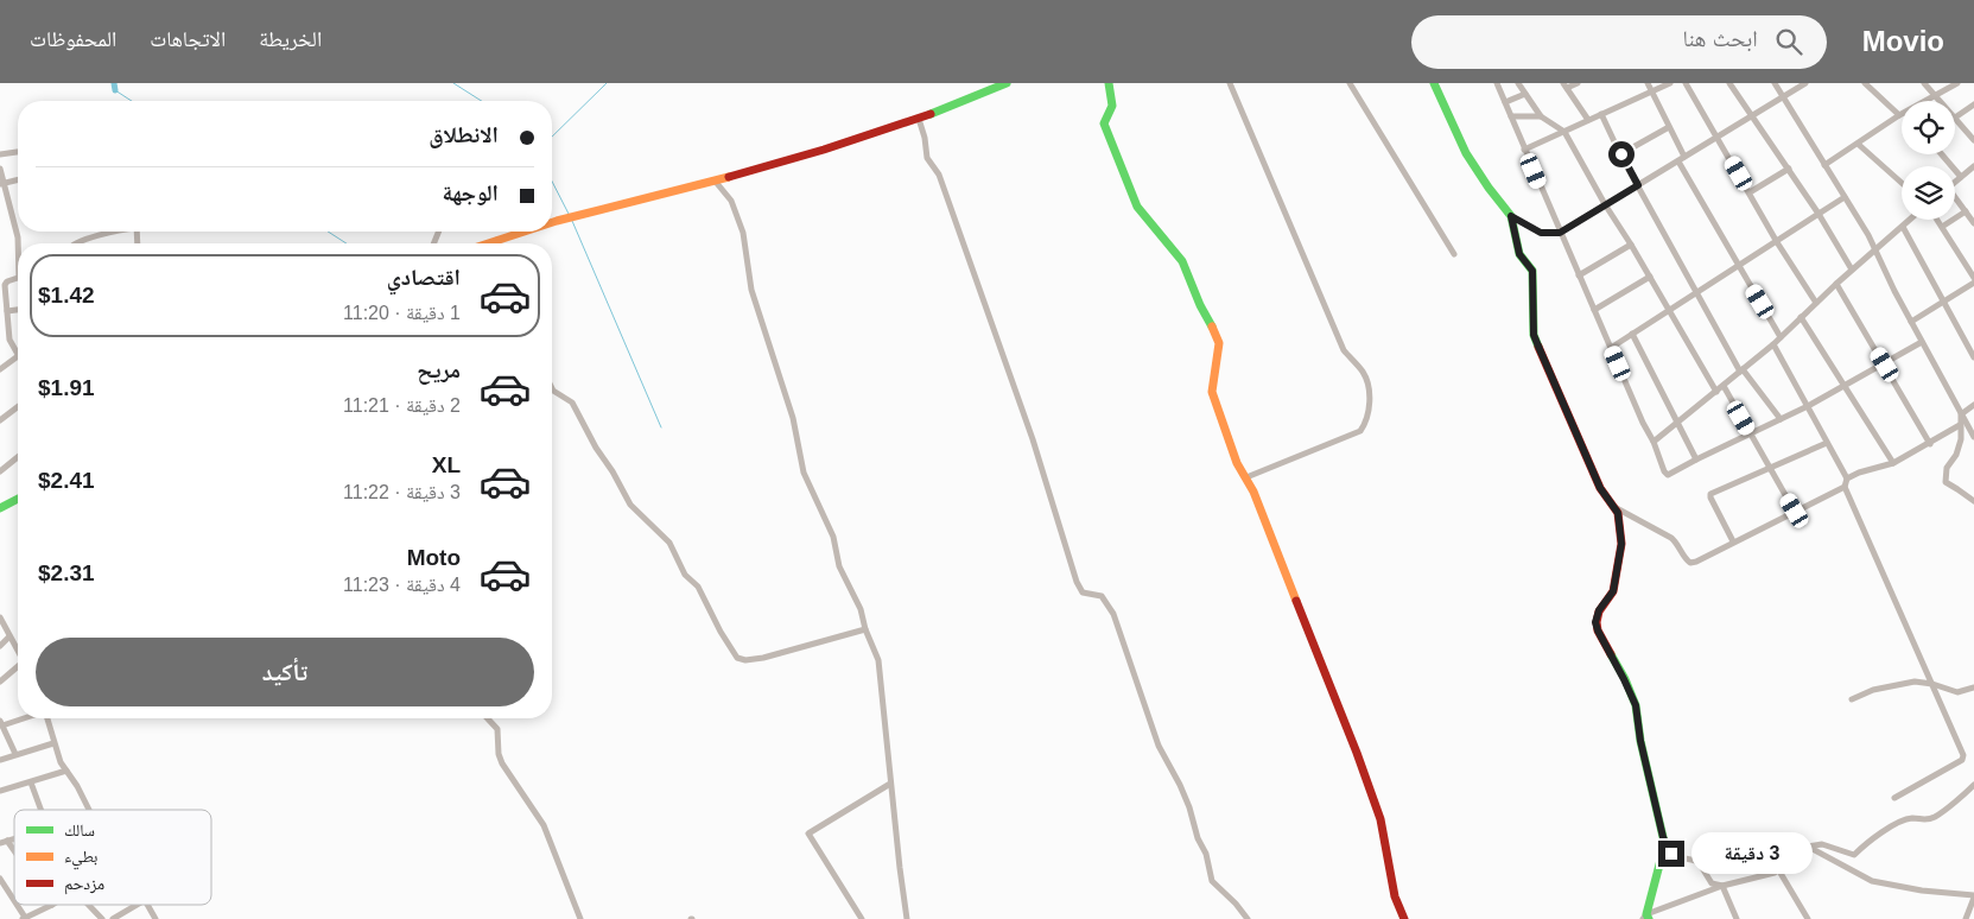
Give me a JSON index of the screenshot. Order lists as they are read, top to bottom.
{
  "legend": ["سالك", "بطيء", "مزدحم"],
  "page": {
    "header": "Movio",
    "search": "ابحث هنا",
    "nav": ["الخريطة", "الاتجاهات", "المحفوظات"],
    "banner": ["الانطلاق", "الوجهة"],
    "list": [
      {
        "name": "اقتصادي",
        "note": "1 دقيقة · 11:20",
        "value": "$1.42"
      },
      {
        "name": "مريح",
        "note": "2 دقيقة · 11:21",
        "value": "$1.91"
      },
      {
        "name": "XL",
        "note": "3 دقيقة · 11:22",
        "value": "$2.41"
      },
      {
        "name": "Moto",
        "note": "4 دقيقة · 11:23",
        "value": "$2.31"
      }
    ],
    "buttons": "تأكيد",
    "bubble": "3 دقيقة"
  }
}
